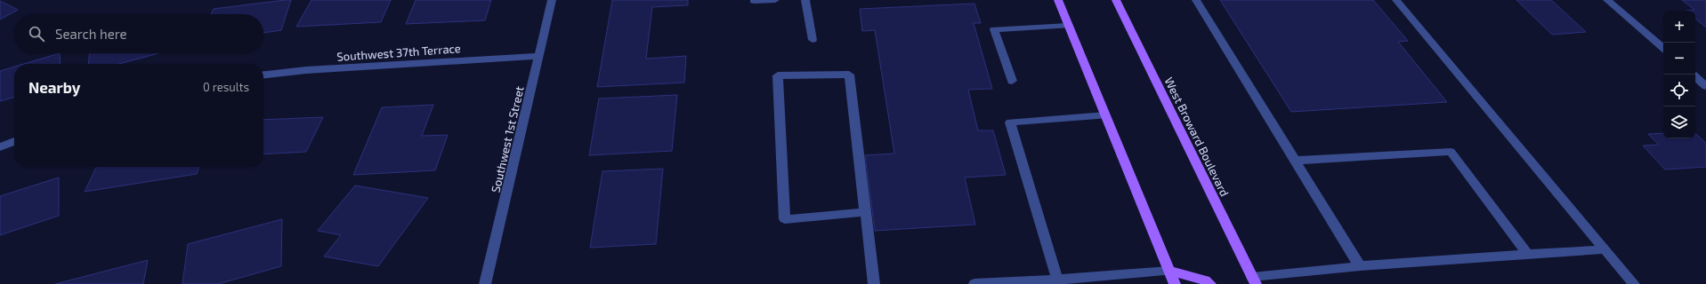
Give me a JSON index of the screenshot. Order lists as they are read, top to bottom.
{
  "streets": {
    "main road": ["West Broward Boulevard"],
    "street": ["Southwest 37th Terrace", "Southwest 1st Street"]
  },
  "crossings": [
    ["Southwest 37th Terrace", "Southwest 1st Street"]
  ],
  "page": {
    "map_buttons": ["+", "−"],
    "search": "Search here",
    "heading": ["Nearby", "0 results"]
  }
}
